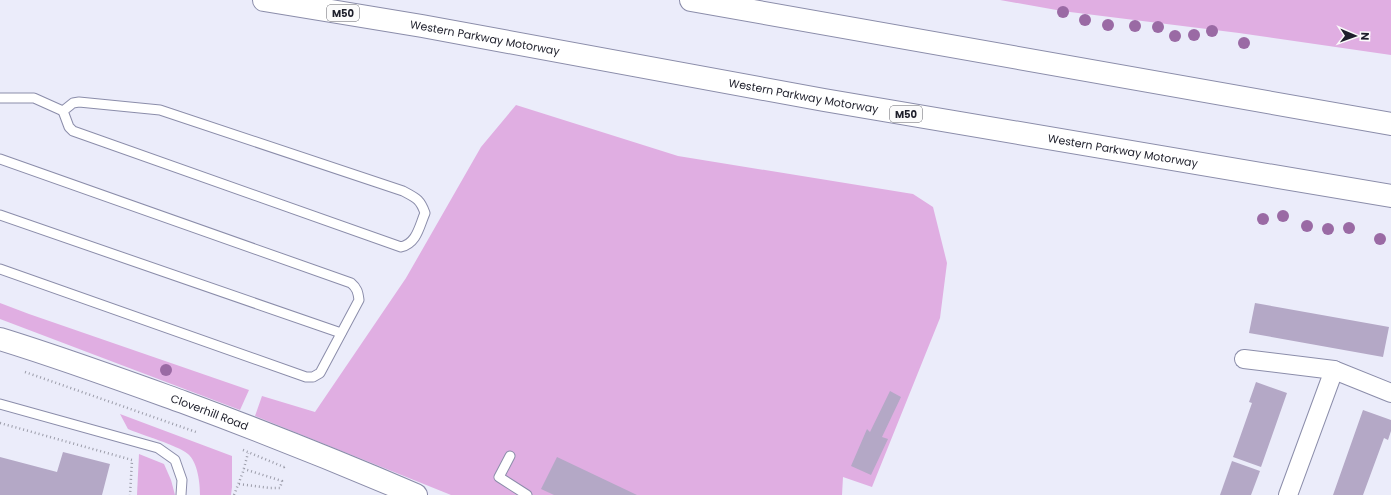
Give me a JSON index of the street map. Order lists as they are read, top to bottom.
{
  "streets": {
    "main road": ["M50", "Western Parkway Motorway", "Cloverhill Road"]
  },
  "north": "right"
}
